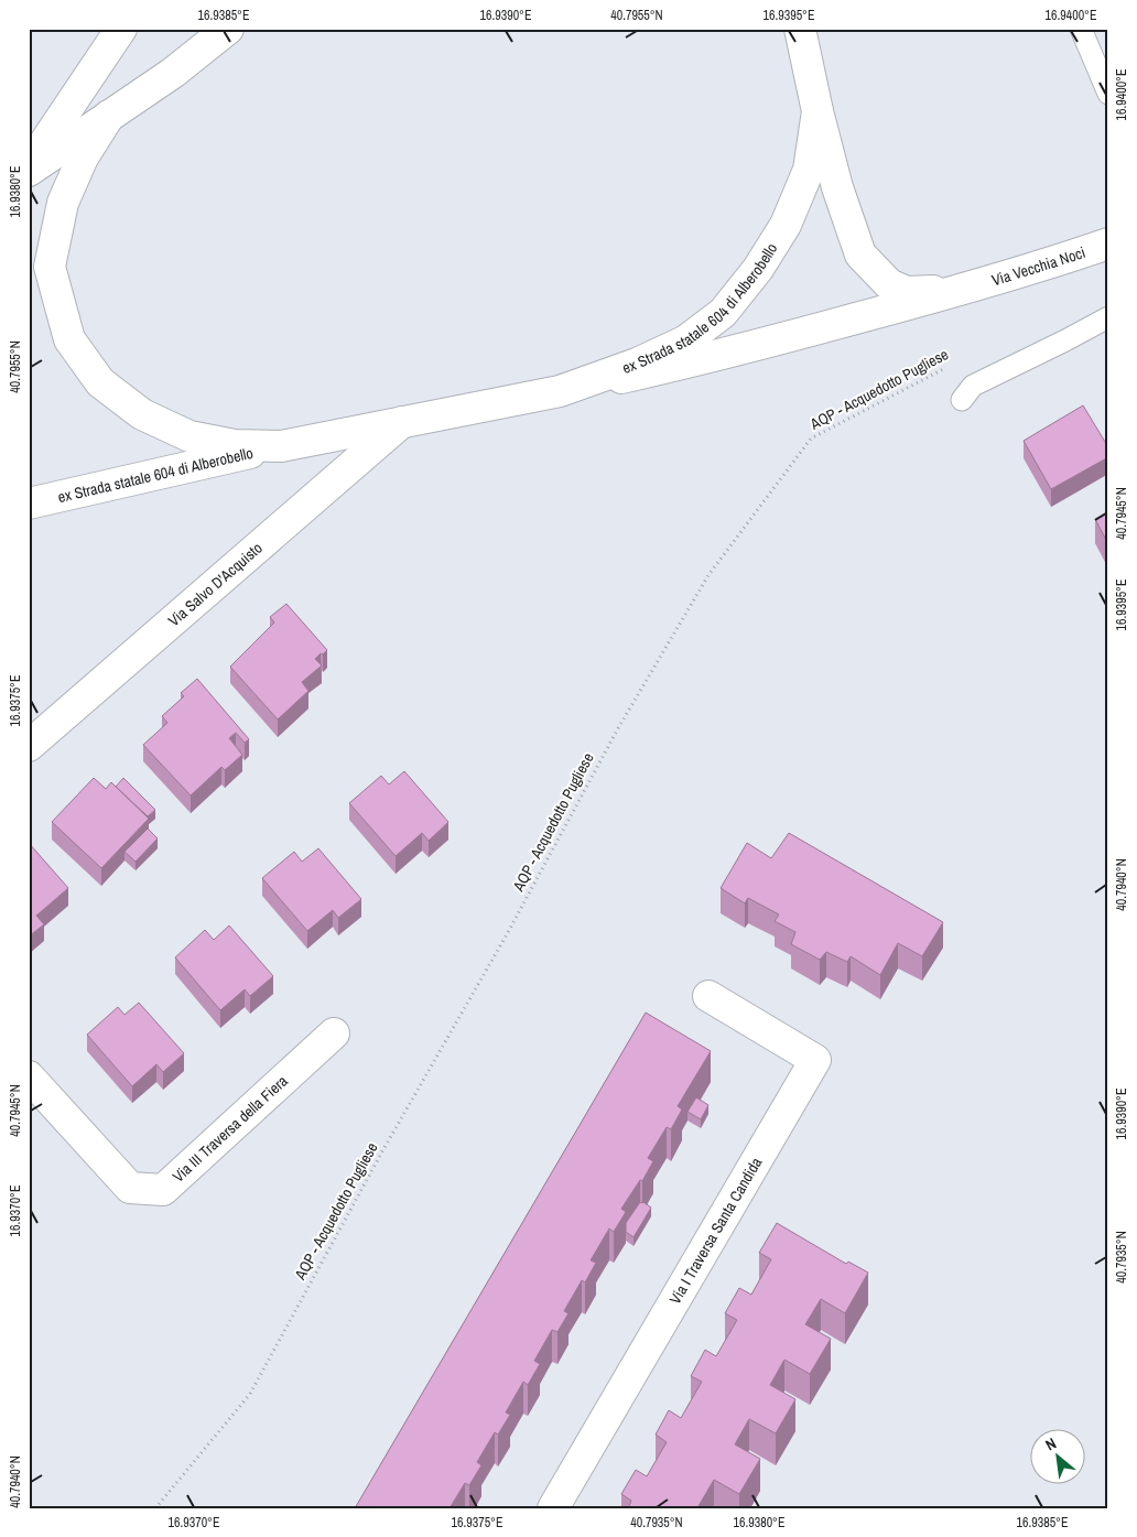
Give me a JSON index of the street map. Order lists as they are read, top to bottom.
{
  "streets": {
    "street": [
      "Via Vecchia Noci",
      "ex Strada statale 604 di Alberobello",
      "Via Salvo D'Acquisto",
      "Via III Traversa della Fiera",
      "Via I Traversa Santa Candida"
    ],
    "path": ["AQP - Acquedotto Pugliese"]
  },
  "crossings": [
    ["ex Strada statale 604 di Alberobello", "Via Salvo D'Acquisto"]
  ],
  "north": "top left",
  "coordinates": [
    "16.9385°E",
    "16.9390°E",
    "40.7955°N",
    "16.9395°E",
    "16.9400°E",
    "16.9380°E",
    "40.7945°N",
    "16.9375°E",
    "40.7940°N",
    "16.9370°E",
    "40.7935°N"
  ]
}
